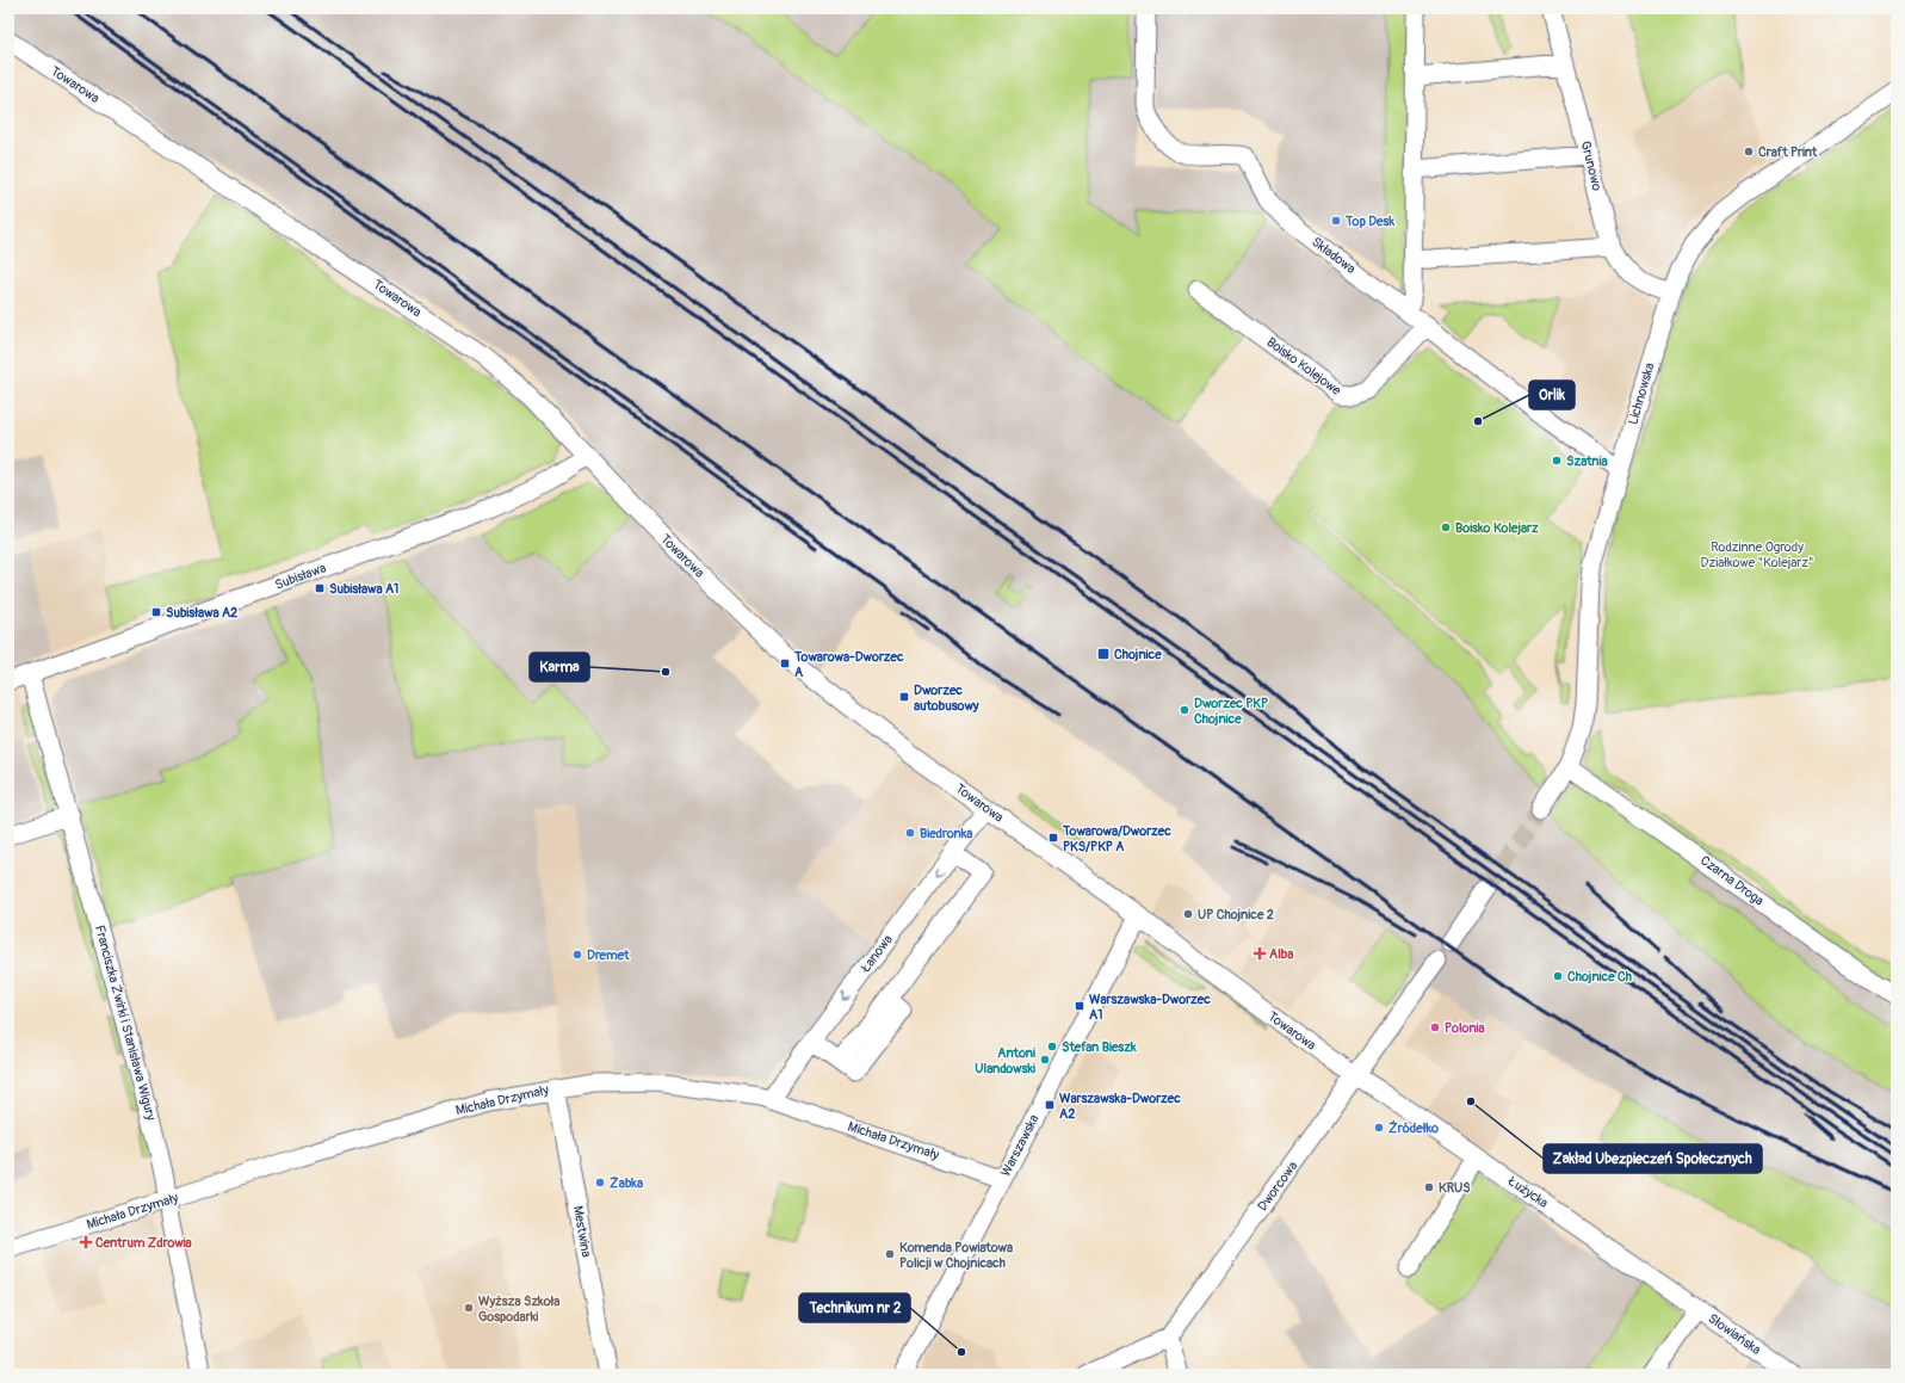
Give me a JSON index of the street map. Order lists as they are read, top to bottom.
{
  "streets": {
    "street": [
      "Towarowa",
      "Grunowo",
      "Składowa",
      "Boisko Kolejowe",
      "Lichnowska",
      "Subisława",
      "Czarna Droga",
      "Łanowa",
      "Franciszka Żwirki i Stanisława Wigury",
      "Michała Drzymały",
      "Warszawska",
      "Dworcowa",
      "Łużycka",
      "Mestwina",
      "Słowiańska"
    ]
  },
  "crossings": [
    ["Towarowa", "Subisława"],
    ["Towarowa", "Łanowa"],
    ["Towarowa", "Warszawska"],
    ["Towarowa", "Dworcowa"],
    ["Towarowa", "Łużycka"],
    ["Grunowo", "Lichnowska"],
    ["Składowa", "Boisko Kolejowe"],
    ["Składowa", "Lichnowska"],
    ["Lichnowska", "Czarna Droga"],
    ["Subisława", "Franciszka Żwirki i Stanisława Wigury"],
    ["Łanowa", "Michała Drzymały"],
    ["Franciszka Żwirki i Stanisława Wigury", "Michała Drzymały"],
    ["Michała Drzymały", "Warszawska"],
    ["Michała Drzymały", "Mestwina"],
    ["Dworcowa", "Łużycka"],
    ["Łużycka", "Słowiańska"]
  ],
  "one_way": ["Łanowa"],
  "parks": ["Rodzinne Ogrody Działkowe \"Kolejarz\""],
  "places": {
    "other": [
      "Craft Print",
      "Top Desk",
      "Orlik",
      "Szatnia",
      "Boisko Kolejarz",
      "Karma",
      "Dworzec PKP Chojnice",
      "Biedronka",
      "UP Chojnice 2",
      "Dremet",
      "Chojnice Ch",
      "Polonia",
      "Stefan Bieszk",
      "Antoni Ulandowski",
      "Zakład Ubezpieczeń Społecznych",
      "Źródełko",
      "Żabka",
      "KRUS",
      "Komenda Powiatowa Policji w Chojnicach",
      "Wyższa Szkoła Gospodarki",
      "Technikum nr 2"
    ],
    "transit": [
      "Subisława A1",
      "Subisława A2",
      "Chojnice",
      "Towarowa-Dworzec A",
      "Dworzec autobusowy",
      "Towarowa/Dworzec PKS/PKP A",
      "Warszawska-Dworzec A1",
      "Warszawska-Dworzec A2"
    ],
    "health": ["Alba", "Centrum Zdrowia"]
  }
}
